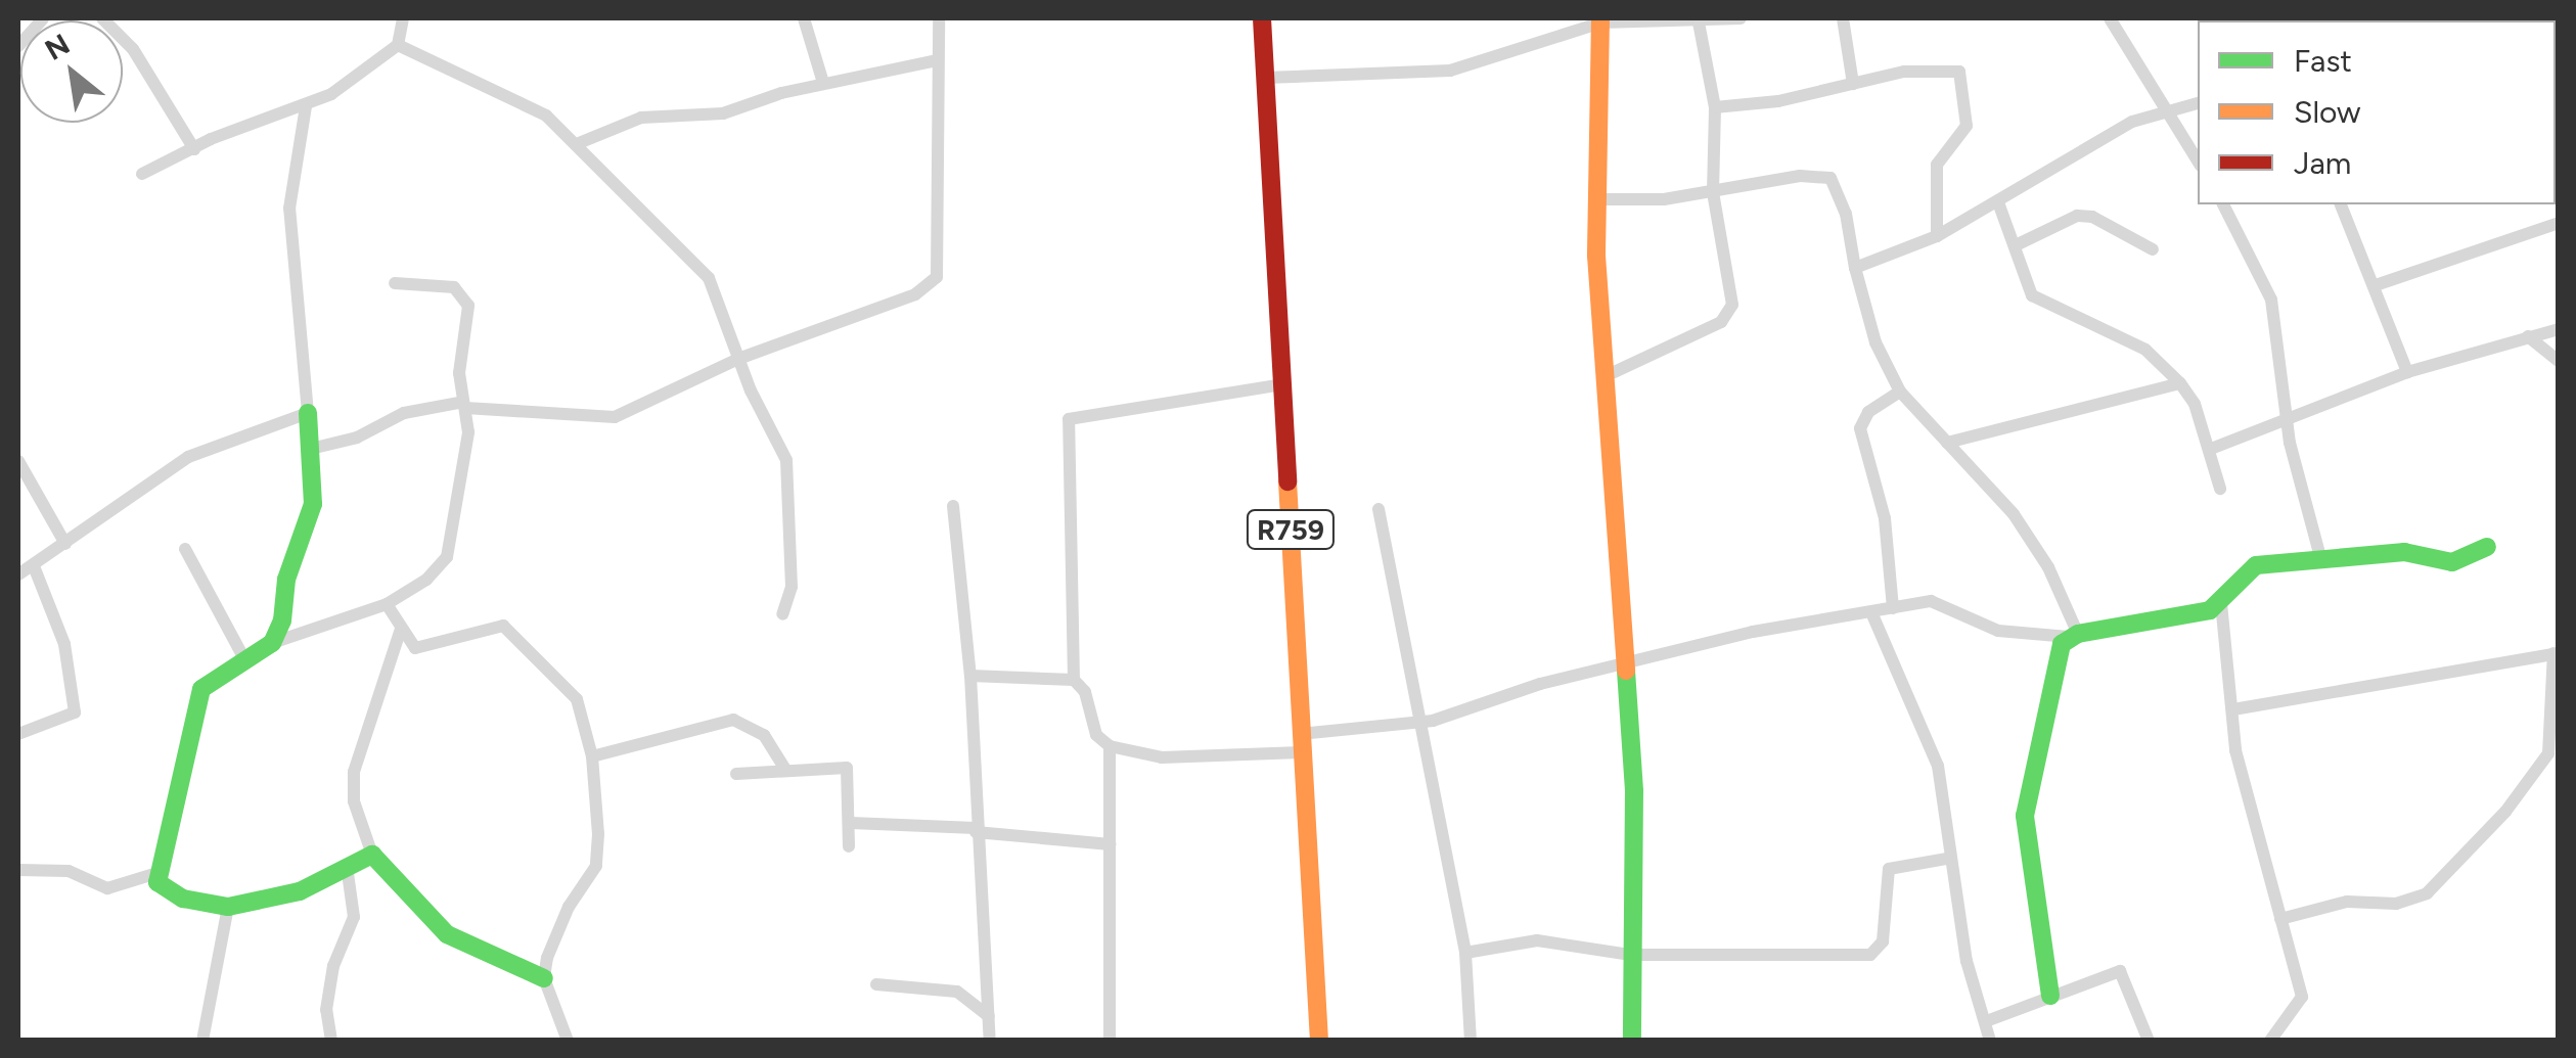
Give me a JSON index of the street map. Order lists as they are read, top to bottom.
{
  "streets": {
    "street": ["R759"]
  },
  "legend": ["Fast", "Slow", "Jam"],
  "north": "top left"
}
